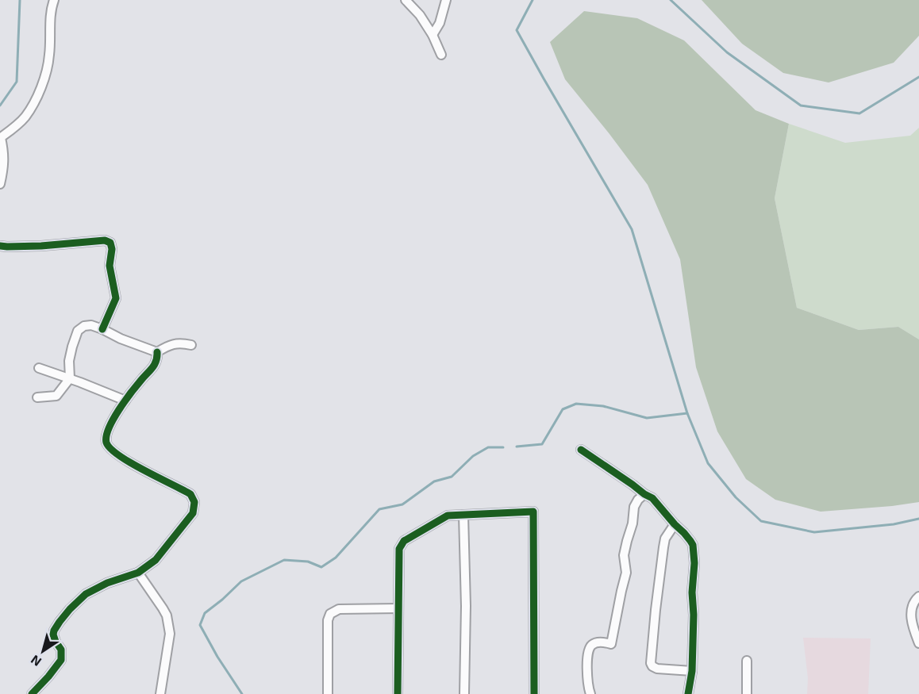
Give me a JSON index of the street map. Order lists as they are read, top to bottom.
{
  "north": "bottom left"
}
